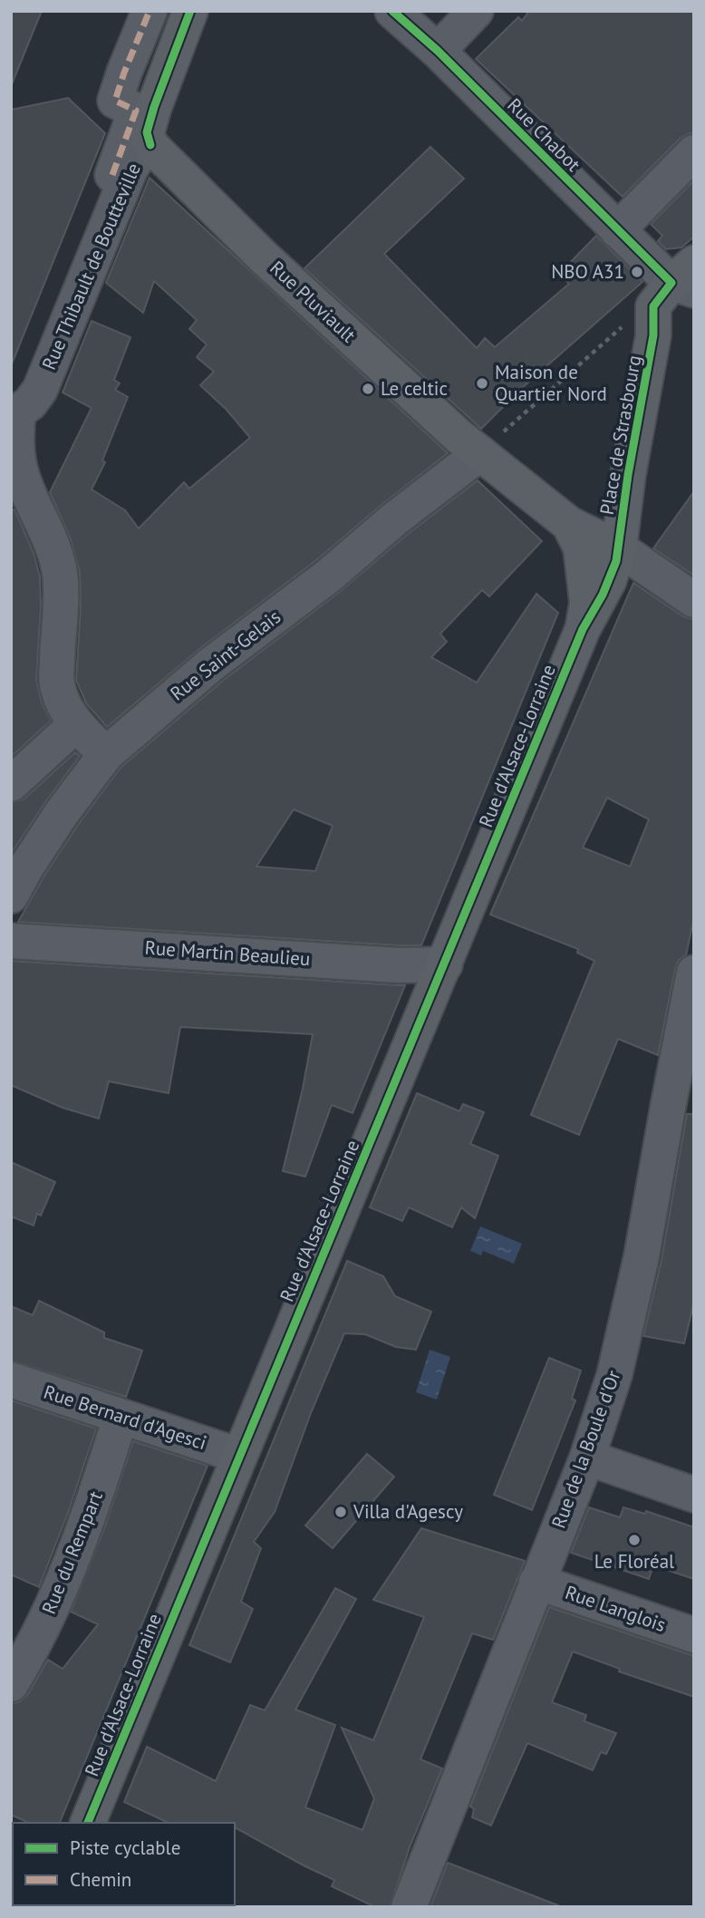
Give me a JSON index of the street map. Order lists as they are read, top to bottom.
{
  "streets": {
    "main road": [
      "Rue Thibault de Boutteville",
      "Rue Pluviault",
      "Place de Strasbourg",
      "Rue d'Alsace-Lorraine"
    ],
    "street": [
      "Rue Chabot",
      "Rue Saint-Gelais",
      "Rue Martin Beaulieu",
      "Rue Bernard d'Agesci",
      "Rue de la Boule d'Or",
      "Rue du Rempart",
      "Rue Langlois"
    ]
  },
  "crossings": [
    ["Rue Chabot", "Place de Strasbourg"],
    ["Rue Thibault de Boutteville", "Rue Pluviault"],
    ["Rue Pluviault", "Place de Strasbourg"],
    ["Rue Pluviault", "Rue Saint-Gelais"],
    ["Place de Strasbourg", "Rue Saint-Gelais"],
    ["Place de Strasbourg", "Rue d'Alsace-Lorraine"],
    ["Rue d'Alsace-Lorraine", "Rue Martin Beaulieu"],
    ["Rue d'Alsace-Lorraine", "Rue Bernard d'Agesci"],
    ["Rue Bernard d'Agesci", "Rue du Rempart"],
    ["Rue de la Boule d'Or", "Rue Langlois"]
  ],
  "places": [
    "NBO A31",
    "Maison de Quartier Nord",
    "Le celtic",
    "Villa d'Agescy",
    "Le Floréal"
  ],
  "legend": ["Piste cyclable", "Chemin"]
}
